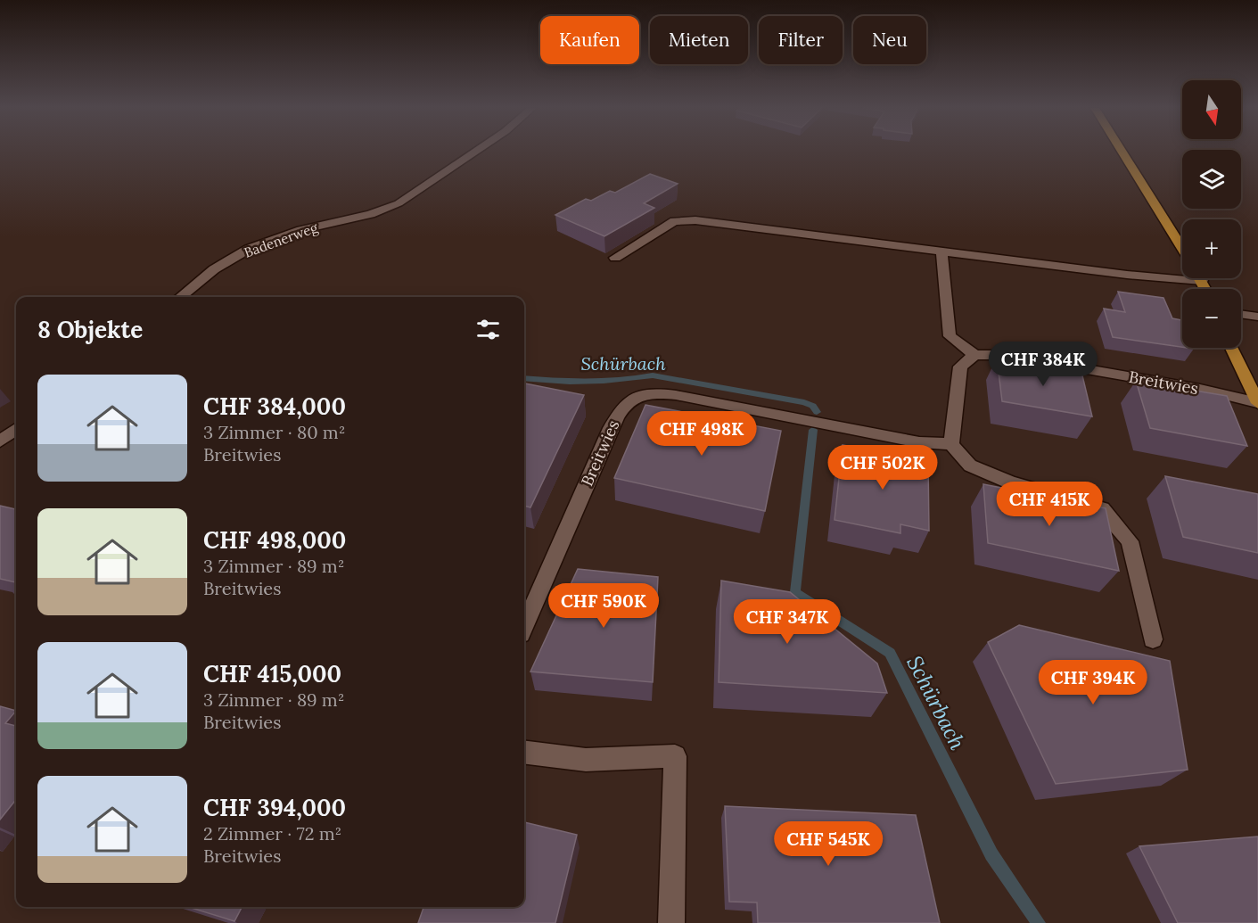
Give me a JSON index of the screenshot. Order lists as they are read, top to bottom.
{
  "streets": {
    "street": ["Badenerweg", "Breitwies"]
  },
  "water": ["Schürbach"],
  "north": "bottom",
  "page": {
    "chip": [
      "Kaufen",
      "Mieten",
      "Filter",
      "Neu"
    ],
    "map_buttons": ["+", "−"],
    "heading": "8 Objekte",
    "price": [
      "CHF 384K",
      "CHF 498K",
      "CHF 502K",
      "CHF 415K",
      "CHF 590K",
      "CHF 347K",
      "CHF 394K",
      "CHF 545K"
    ],
    "list": [
      {
        "name": "CHF 384,000",
        "note": "3 Zimmer · 80 m² · Breitwies"
      },
      {
        "name": "CHF 498,000",
        "note": "3 Zimmer · 89 m² · Breitwies"
      },
      {
        "name": "CHF 415,000",
        "note": "3 Zimmer · 89 m² · Breitwies"
      },
      {
        "name": "CHF 394,000",
        "note": "2 Zimmer · 72 m² · Breitwies"
      }
    ]
  }
}
